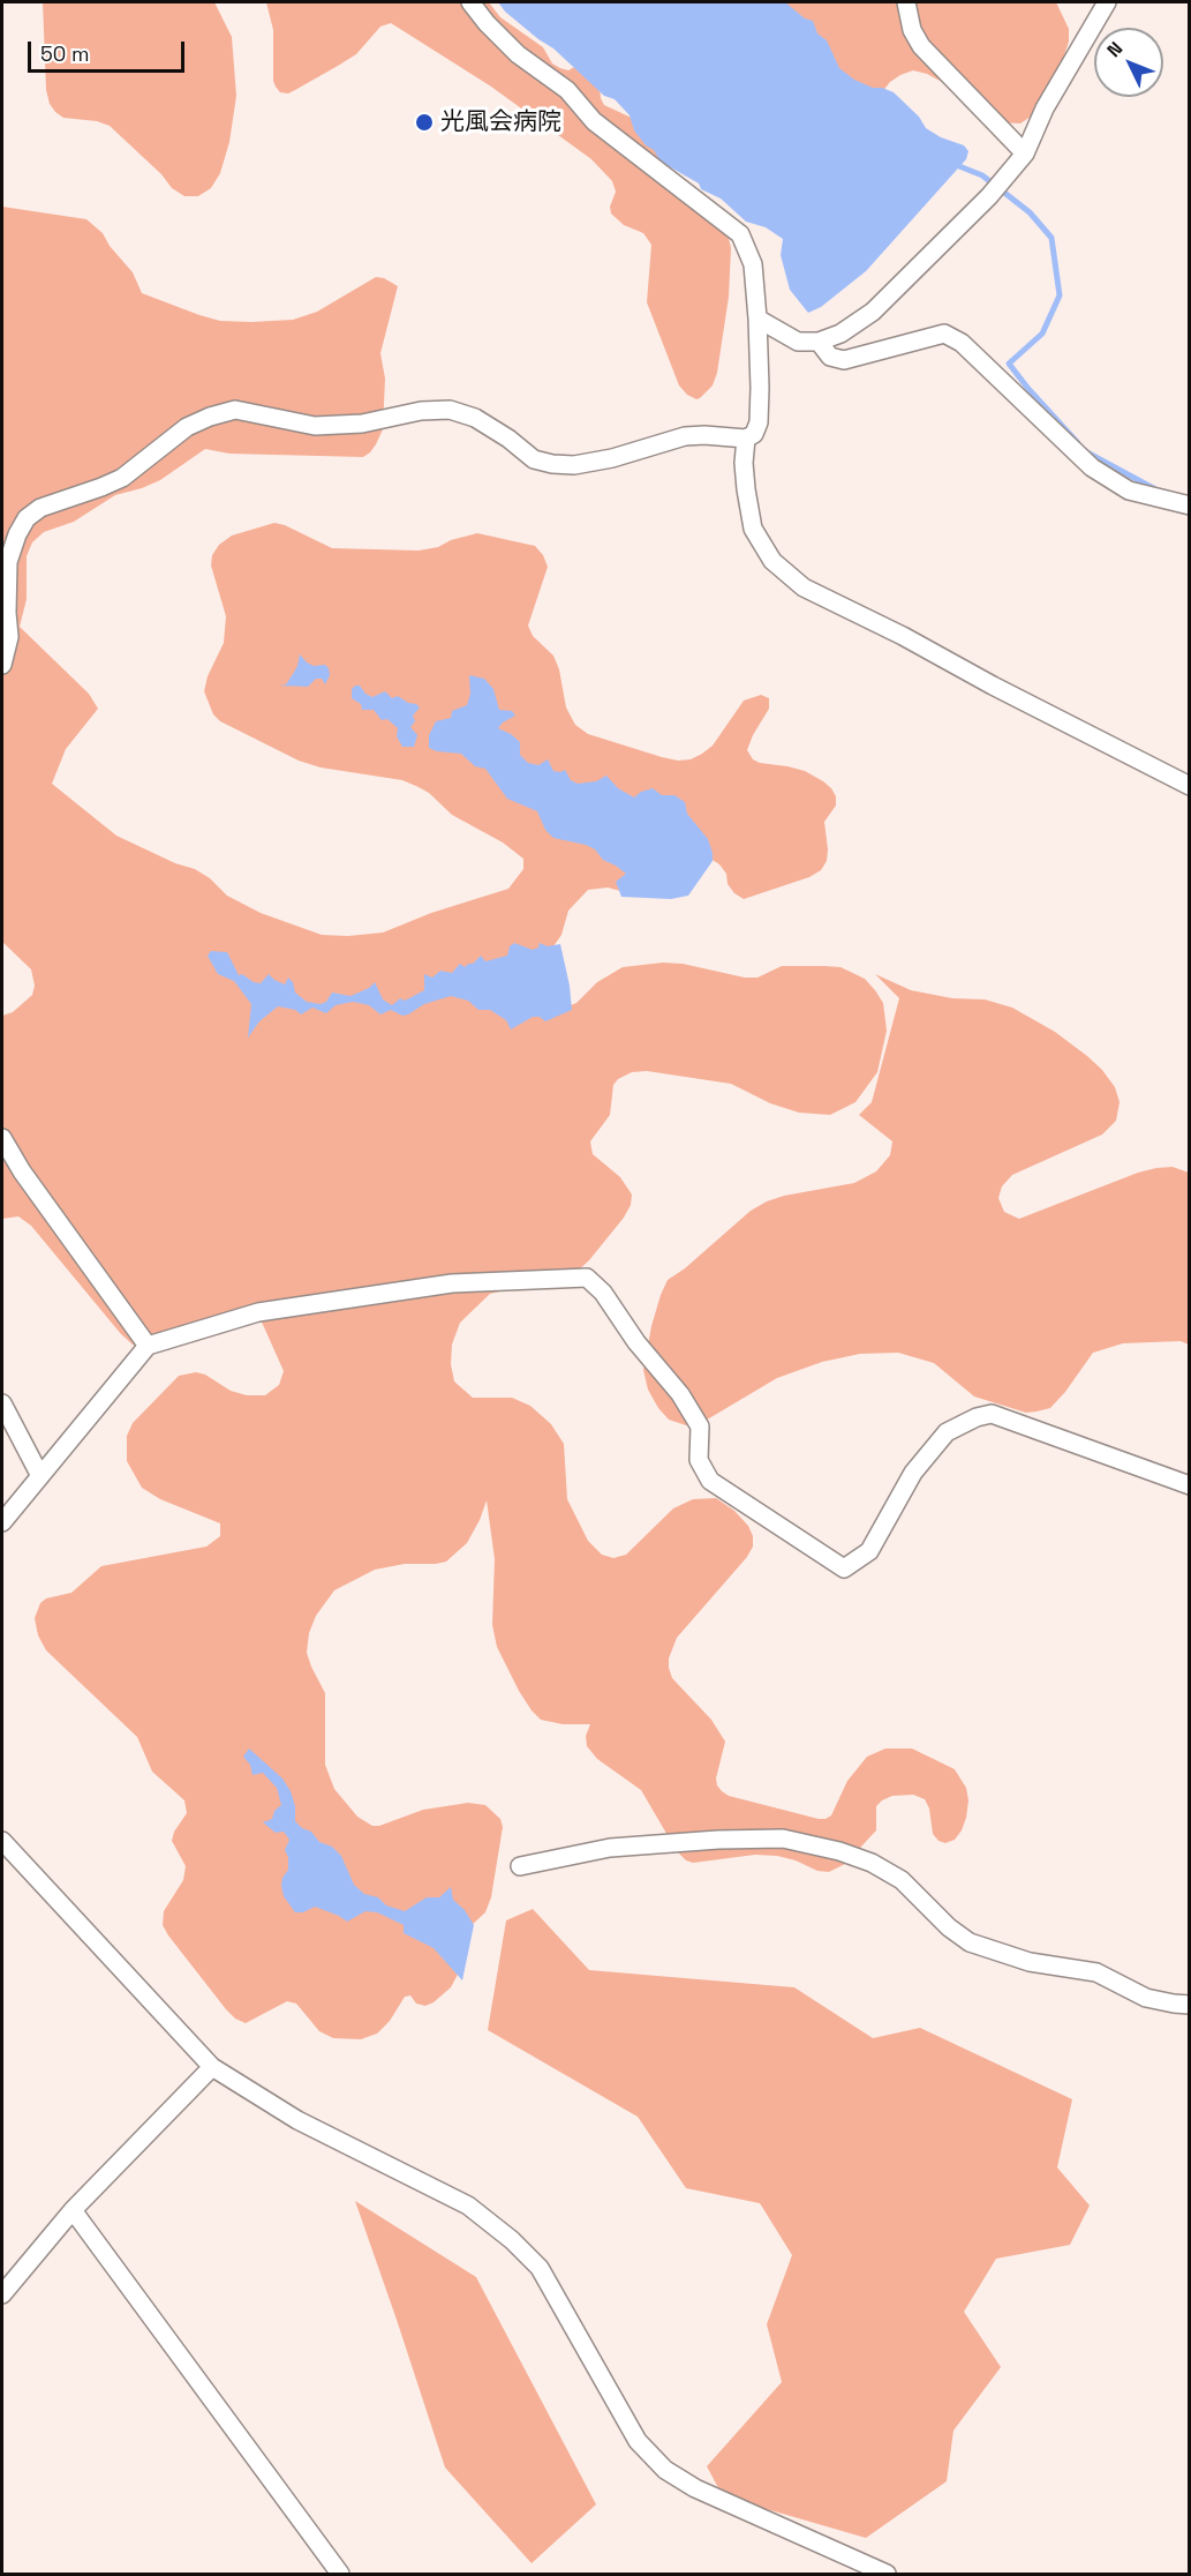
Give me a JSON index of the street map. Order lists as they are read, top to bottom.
{
  "places": ["光風会病院"],
  "scale_bar": "50 m",
  "north": "top left"
}
